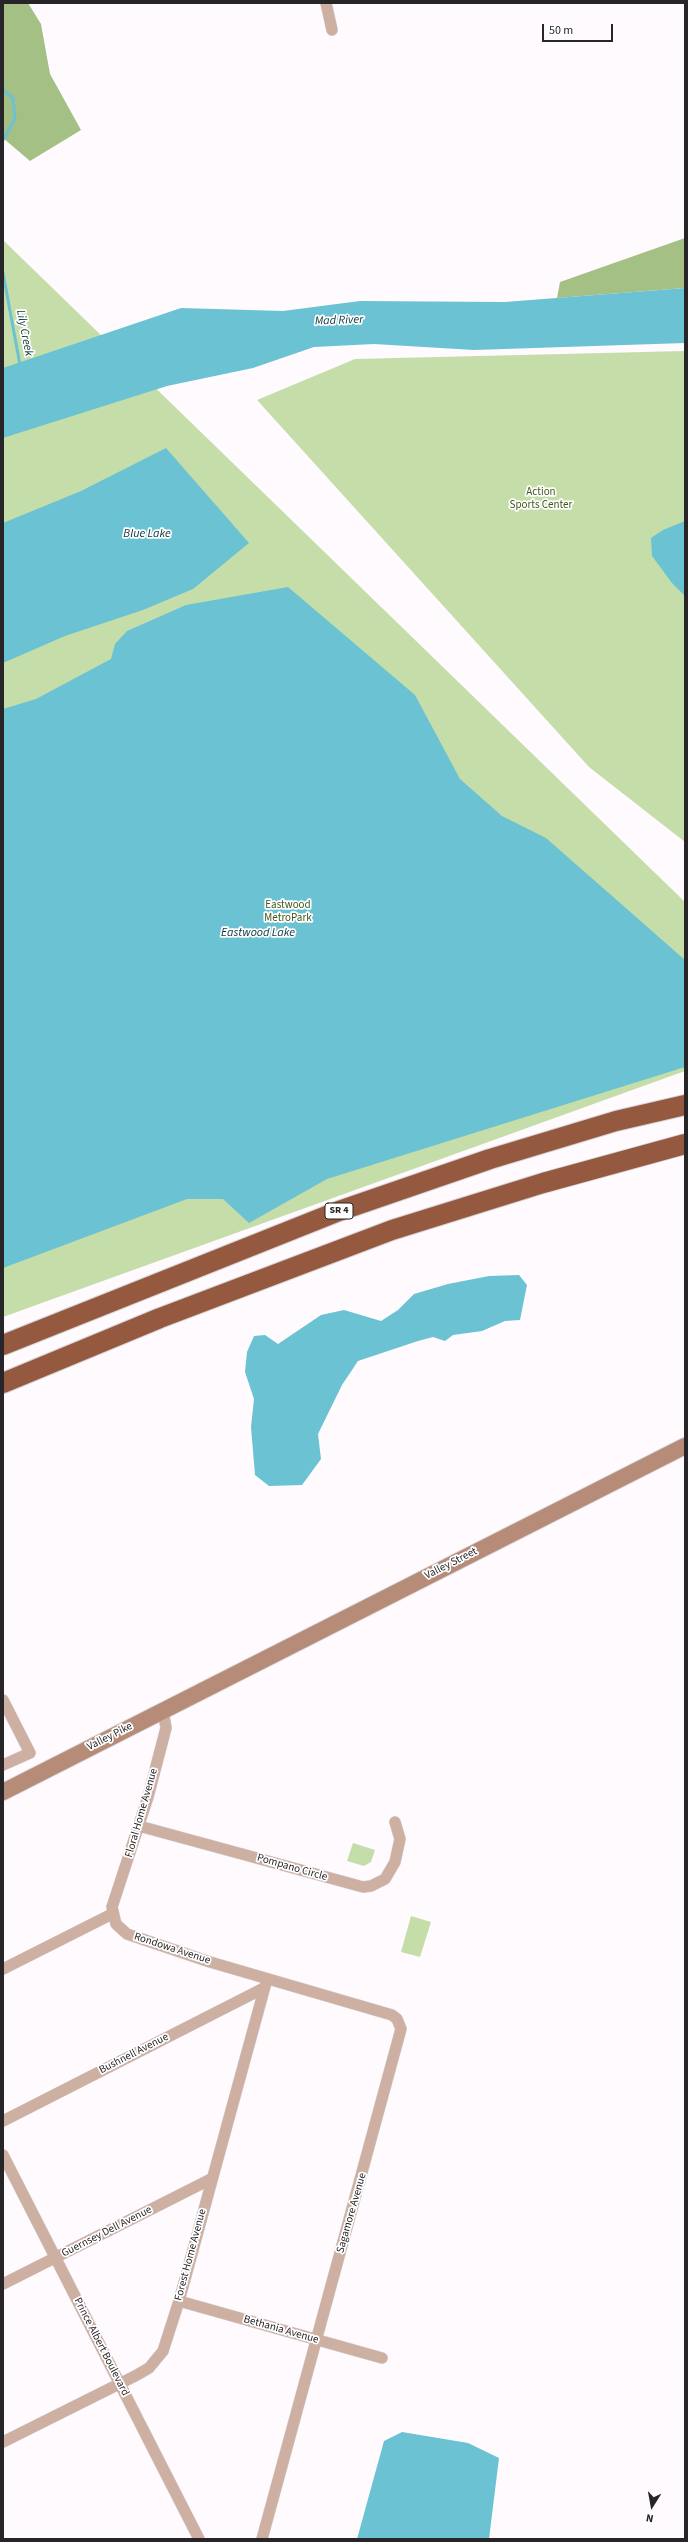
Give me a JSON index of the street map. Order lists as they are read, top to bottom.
{
  "streets": {
    "highway": ["SR 4"],
    "street": [
      "Valley Street",
      "Valley Pike",
      "Floral Home Avenue",
      "Pompano Circle",
      "Rondowa Avenue",
      "Bushnell Avenue",
      "Sagamore Avenue",
      "Guernsey Dell Avenue",
      "Forest Home Avenue",
      "Bethania Avenue",
      "Prince Albert Boulevard"
    ]
  },
  "crossings": [
    ["Valley Street", "Valley Pike"],
    ["Valley Pike", "Floral Home Avenue"],
    ["Floral Home Avenue", "Pompano Circle"],
    ["Floral Home Avenue", "Rondowa Avenue"],
    ["Rondowa Avenue", "Bushnell Avenue"],
    ["Rondowa Avenue", "Sagamore Avenue"],
    ["Rondowa Avenue", "Forest Home Avenue"],
    ["Bushnell Avenue", "Sagamore Avenue"],
    ["Bushnell Avenue", "Forest Home Avenue"],
    ["Sagamore Avenue", "Forest Home Avenue"],
    ["Sagamore Avenue", "Bethania Avenue"],
    ["Guernsey Dell Avenue", "Forest Home Avenue"],
    ["Guernsey Dell Avenue", "Prince Albert Boulevard"],
    ["Forest Home Avenue", "Bethania Avenue"],
    ["Forest Home Avenue", "Prince Albert Boulevard"]
  ],
  "water": [
    "Mad River",
    "Lily Creek",
    "Blue Lake",
    "Eastwood Lake"
  ],
  "parks": ["Action Sports Center", "Eastwood MetroPark"],
  "scale_bar": "50 m",
  "north": "bottom"
}
